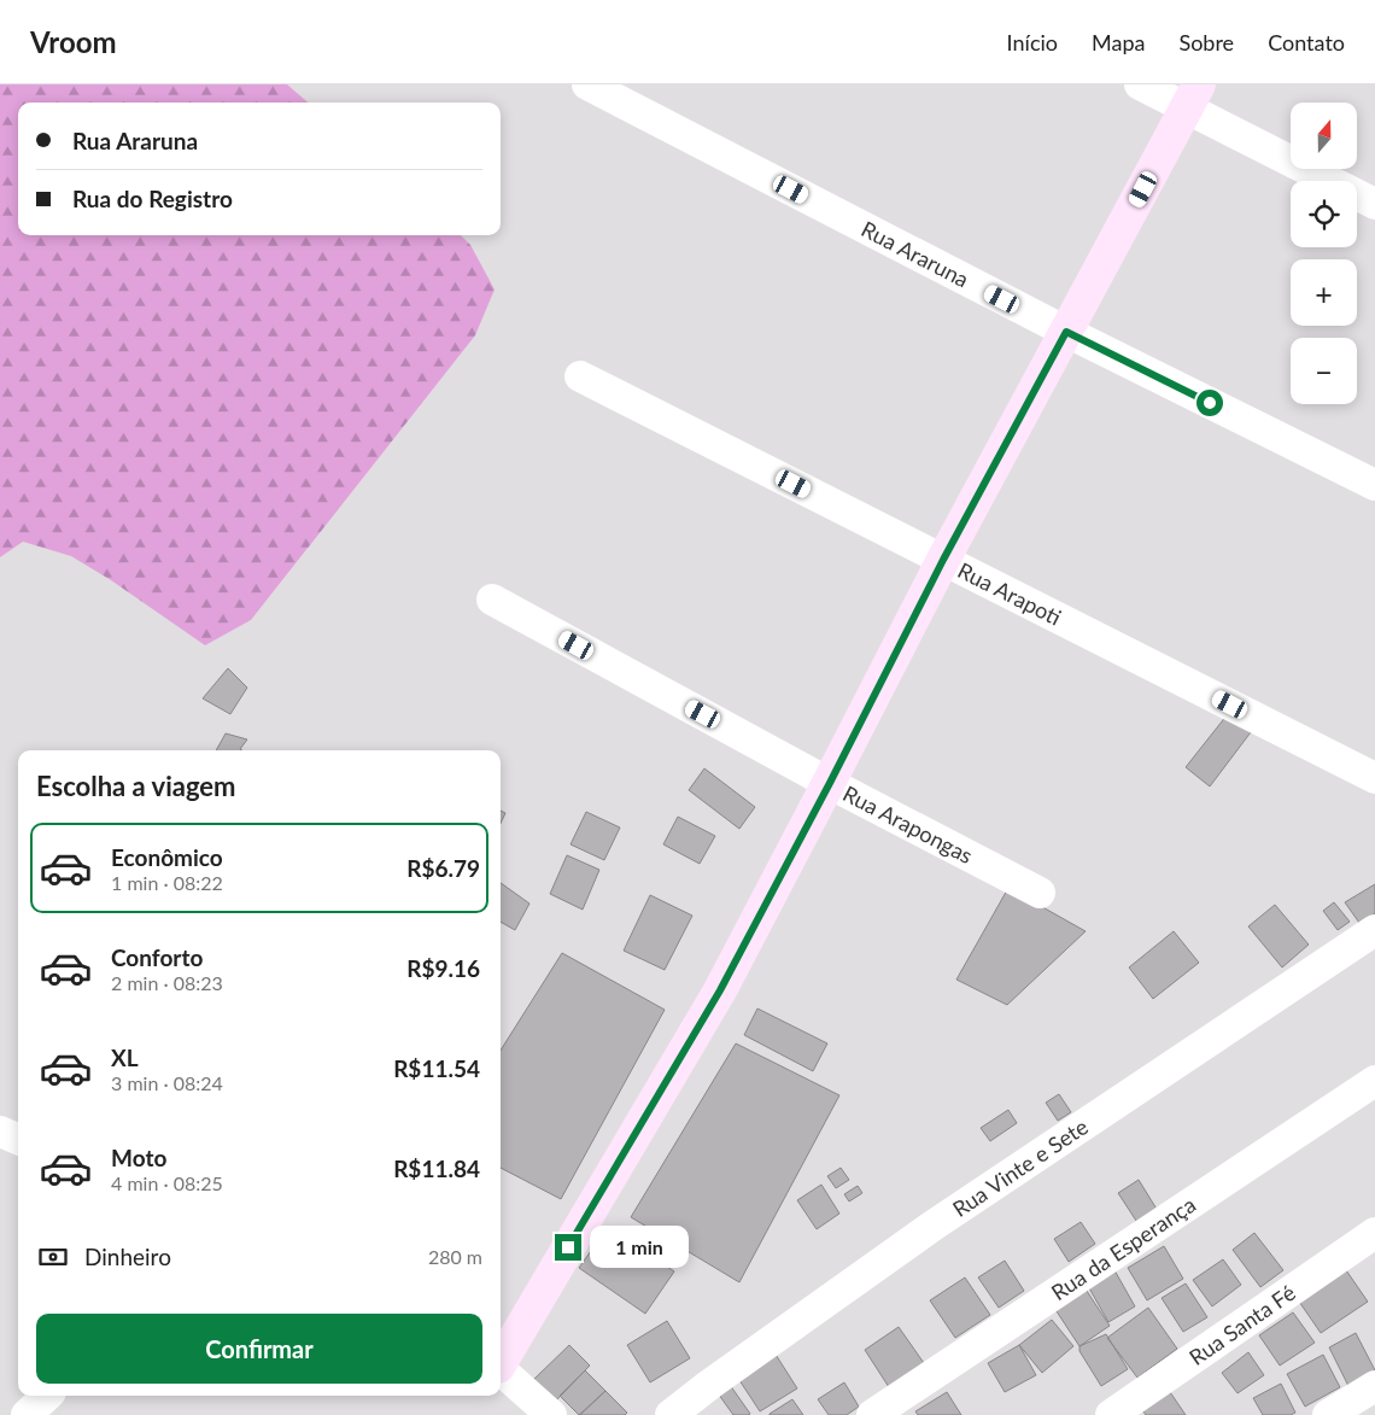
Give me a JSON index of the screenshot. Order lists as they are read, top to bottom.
{
  "streets": {
    "street": [
      "Rua Araruna",
      "Rua Arapoti",
      "Rua Arapongas",
      "Rua Vinte e Sete",
      "Rua da Esperança",
      "Rua Santa Fé"
    ]
  },
  "north": "top",
  "page": {
    "header": "Vroom",
    "nav": [
      "Início",
      "Mapa",
      "Sobre",
      "Contato"
    ],
    "map_buttons": ["+", "−"],
    "banner": ["Rua Araruna", "Rua do Registro"],
    "heading": "Escolha a viagem",
    "list": [
      {
        "name": "Econômico",
        "note": "1 min · 08:22",
        "value": "R$6.79"
      },
      {
        "name": "Conforto",
        "note": "2 min · 08:23",
        "value": "R$9.16"
      },
      {
        "name": "XL",
        "note": "3 min · 08:24",
        "value": "R$11.54"
      },
      {
        "name": "Moto",
        "note": "4 min · 08:25",
        "value": "R$11.84"
      }
    ],
    "pay": ["Dinheiro", "280 m"],
    "bubble": "1 min",
    "buttons": "Confirmar"
  }
}
